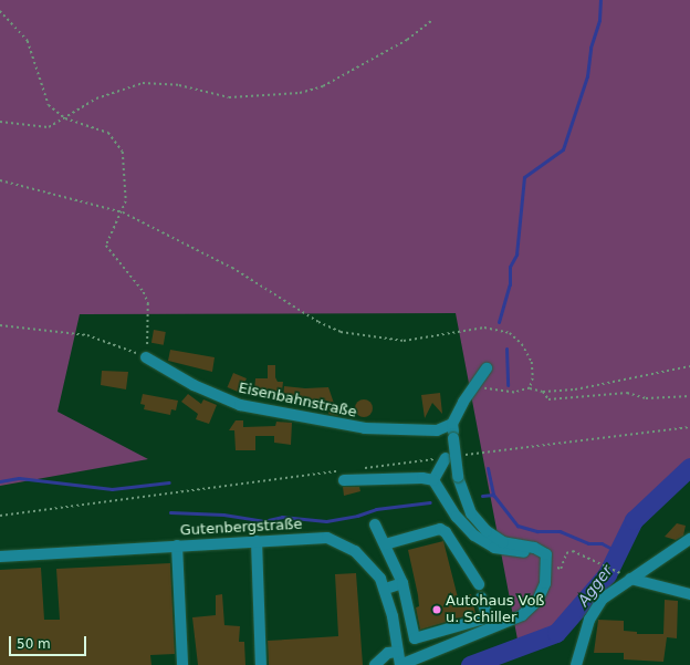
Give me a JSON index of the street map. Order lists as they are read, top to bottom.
{
  "streets": {
    "street": ["Eisenbahnstraße", "Gutenbergstraße"]
  },
  "water": ["Agger"],
  "places": ["Autohaus Voß u. Schiller"],
  "scale_bar": "50 m"
}
